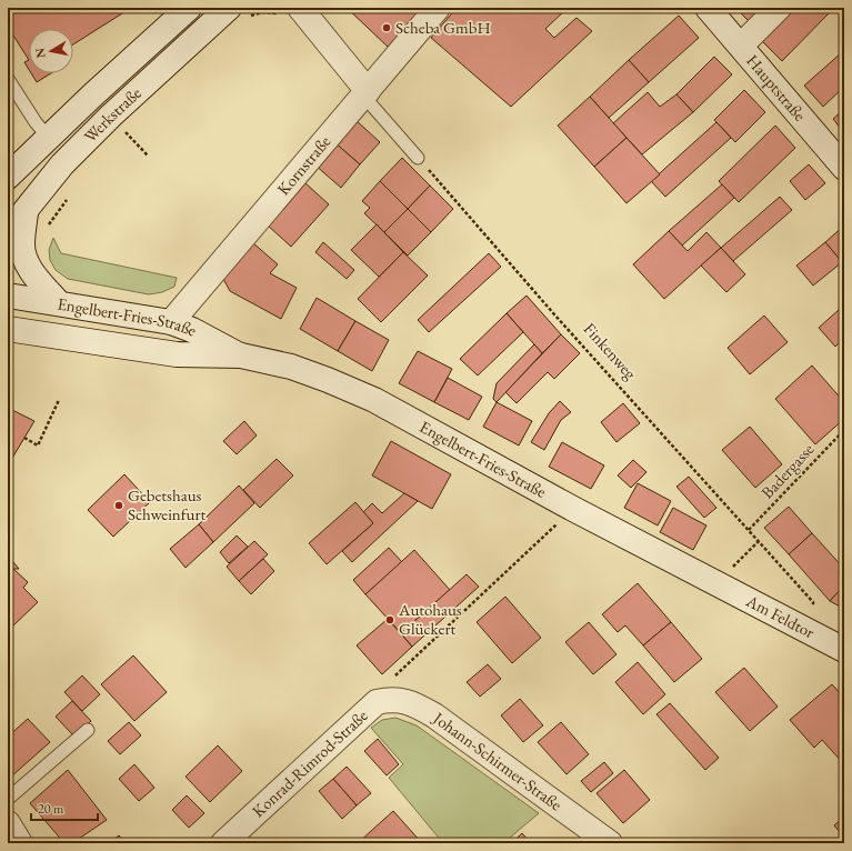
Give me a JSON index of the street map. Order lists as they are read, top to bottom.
{
  "streets": {
    "main road": [
      "Hauptstraße",
      "Werkstraße",
      "Kornstraße",
      "Engelbert-Fries-Straße",
      "Am Feldtor",
      "Johann-Schirmer-Straße",
      "Konrad-Rimrod-Straße"
    ],
    "path": ["Finkenweg", "Badergasse"]
  },
  "crossings": [
    ["Kornstraße", "Engelbert-Fries-Straße"],
    ["Engelbert-Fries-Straße", "Am Feldtor"],
    ["Finkenweg", "Badergasse"],
    ["Finkenweg", "Am Feldtor"],
    ["Johann-Schirmer-Straße", "Konrad-Rimrod-Straße"]
  ],
  "places": ["Scheba GmbH", "Gebetshaus Schweinfurt", "Autohaus Glückert"],
  "scale_bar": "20 m",
  "north": "left"
}
